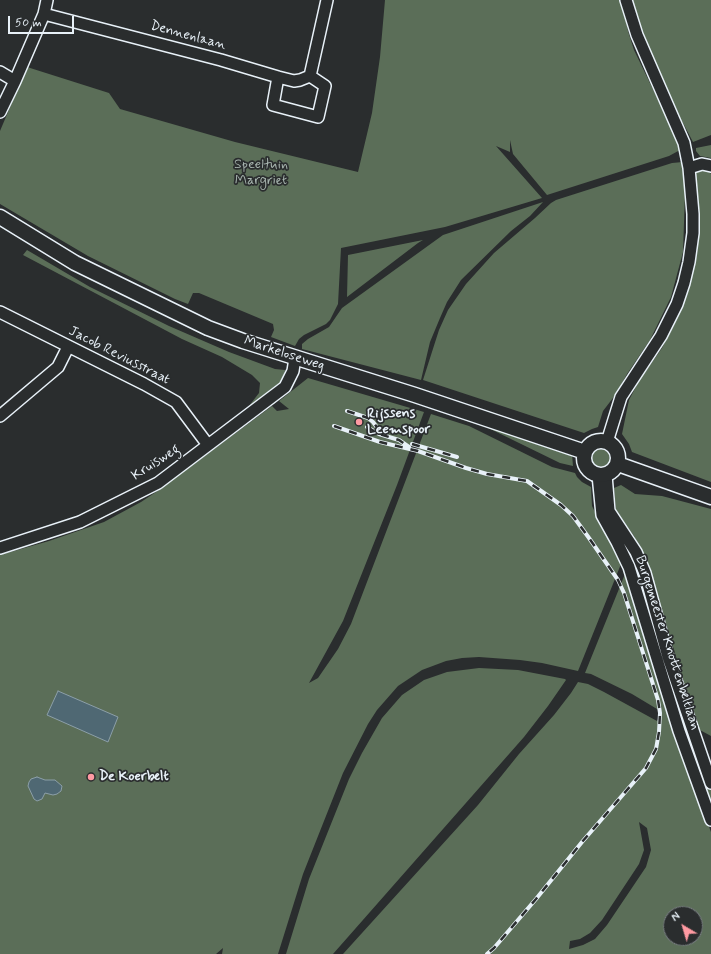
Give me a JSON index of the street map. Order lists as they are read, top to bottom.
{
  "streets": {
    "main road": ["Markeloseweg"],
    "street": [
      "Dennenlaan",
      "Jacob Reviusstraat",
      "Kruisweg",
      "Burgemeester Knottenbeltlaan"
    ]
  },
  "crossings": [
    ["Markeloseweg", "Kruisweg"],
    ["Markeloseweg", "Burgemeester Knottenbeltlaan"],
    ["Jacob Reviusstraat", "Kruisweg"]
  ],
  "parks": ["Speeltuin Margriet"],
  "places": ["Rijssens Leemspoor", "De Koerbelt"],
  "scale_bar": "50 m",
  "north": "top left"
}
